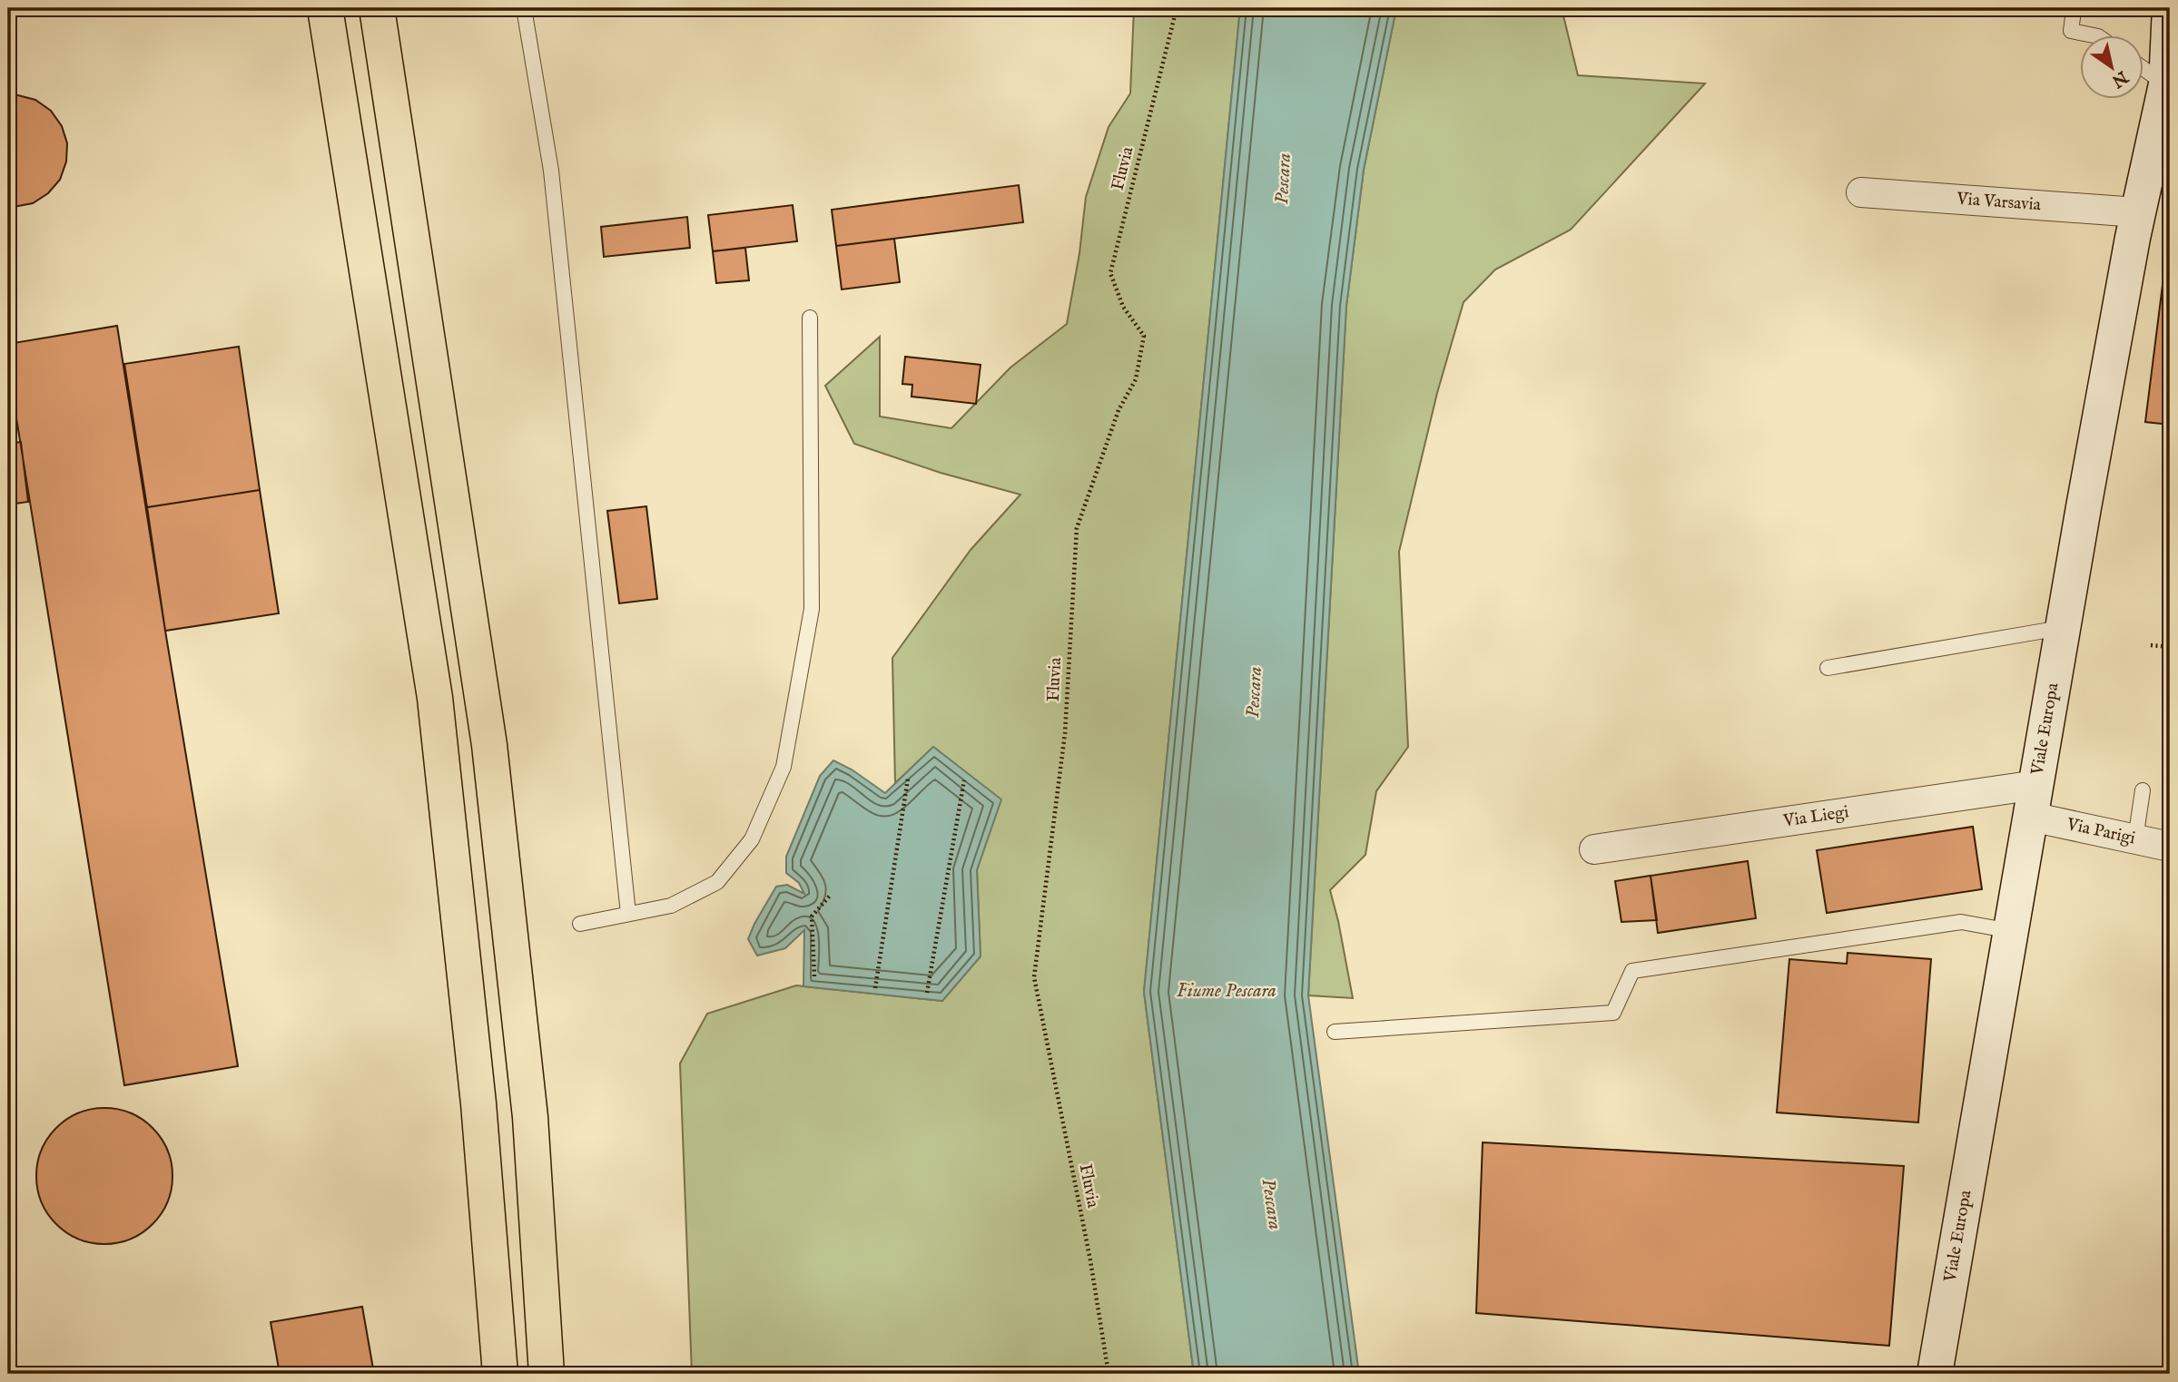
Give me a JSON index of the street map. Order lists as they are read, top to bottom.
{
  "streets": {
    "main road": ["Viale Europa"],
    "street": ["Via Varsavia", "Via Liegi", "Via Parigi"],
    "path": ["Fluvia"]
  },
  "crossings": [
    ["Via Varsavia", "Viale Europa"],
    ["Viale Europa", "Via Liegi"],
    ["Viale Europa", "Via Parigi"],
    ["Via Liegi", "Via Parigi"]
  ],
  "water": ["Pescara", "Fiume Pescara"],
  "north": "bottom right"
}
